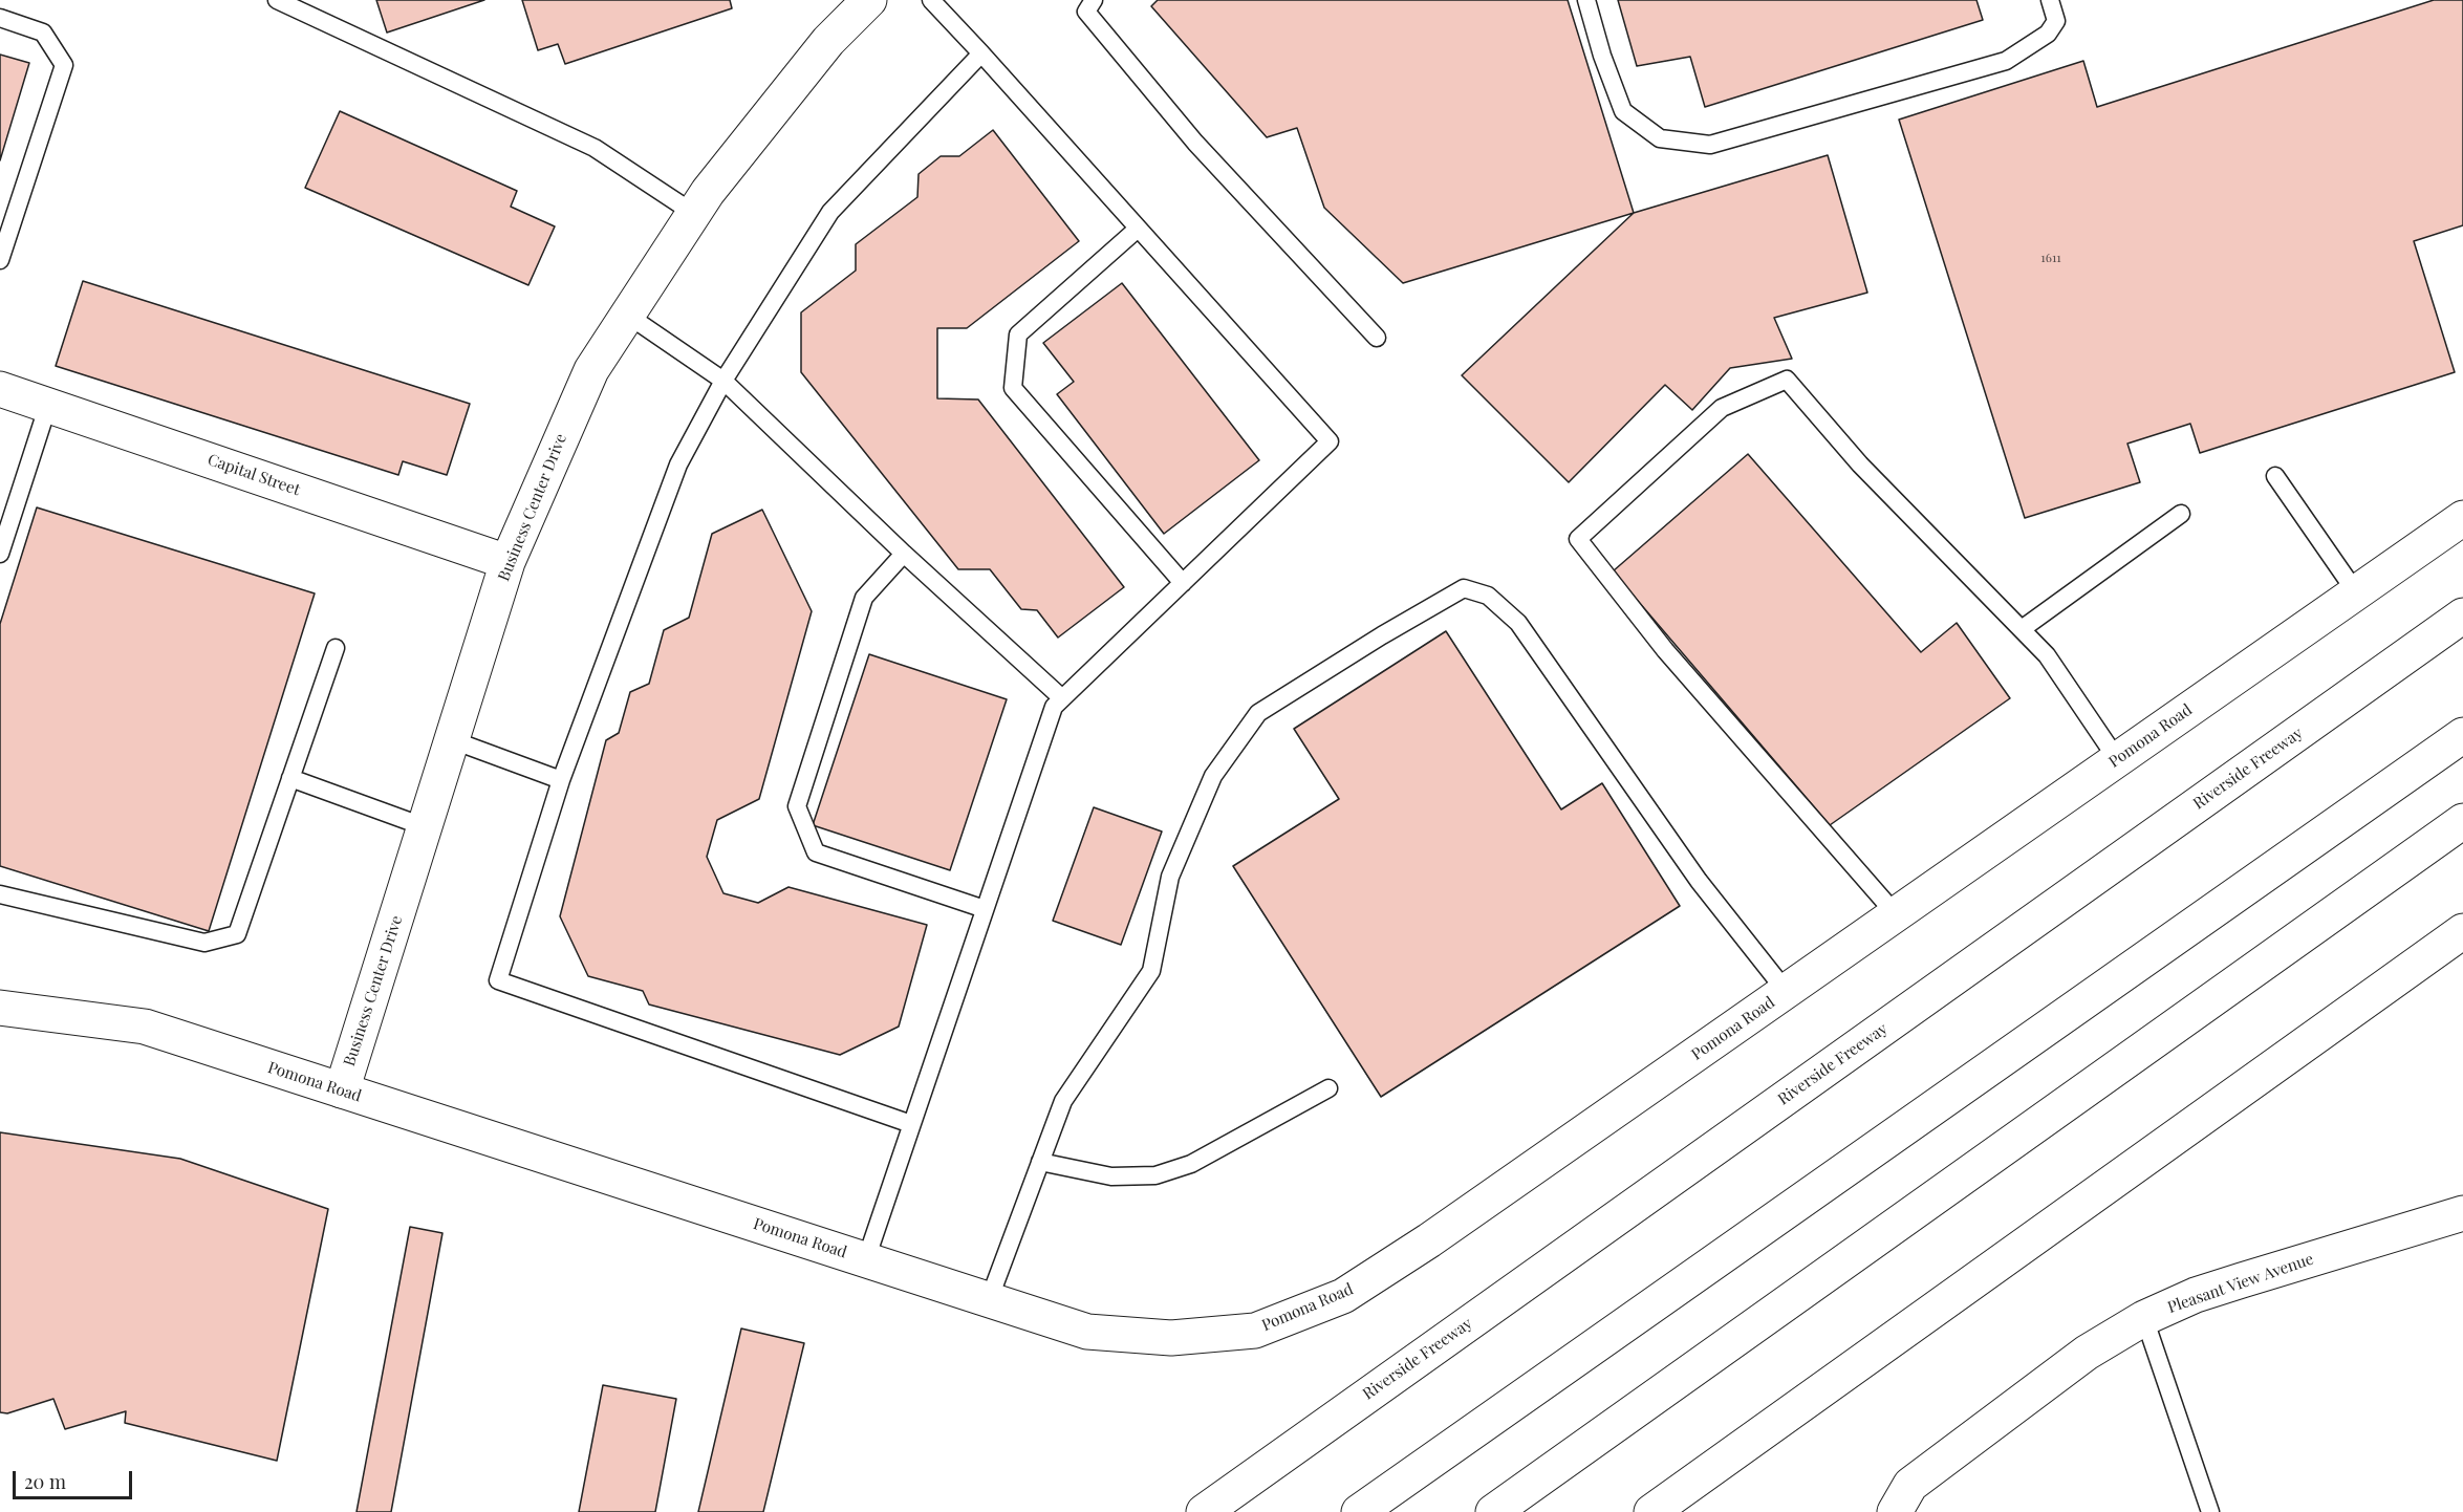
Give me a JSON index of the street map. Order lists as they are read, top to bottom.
{
  "streets": {
    "main road": [
      "Capital Street",
      "Business Center Drive",
      "Pomona Road",
      "Riverside Freeway",
      "Pleasant View Avenue"
    ]
  },
  "crossings": [
    ["Capital Street", "Business Center Drive"],
    ["Business Center Drive", "Pomona Road"]
  ],
  "house_numbers": ["1611"],
  "scale_bar": "20 m"
}
